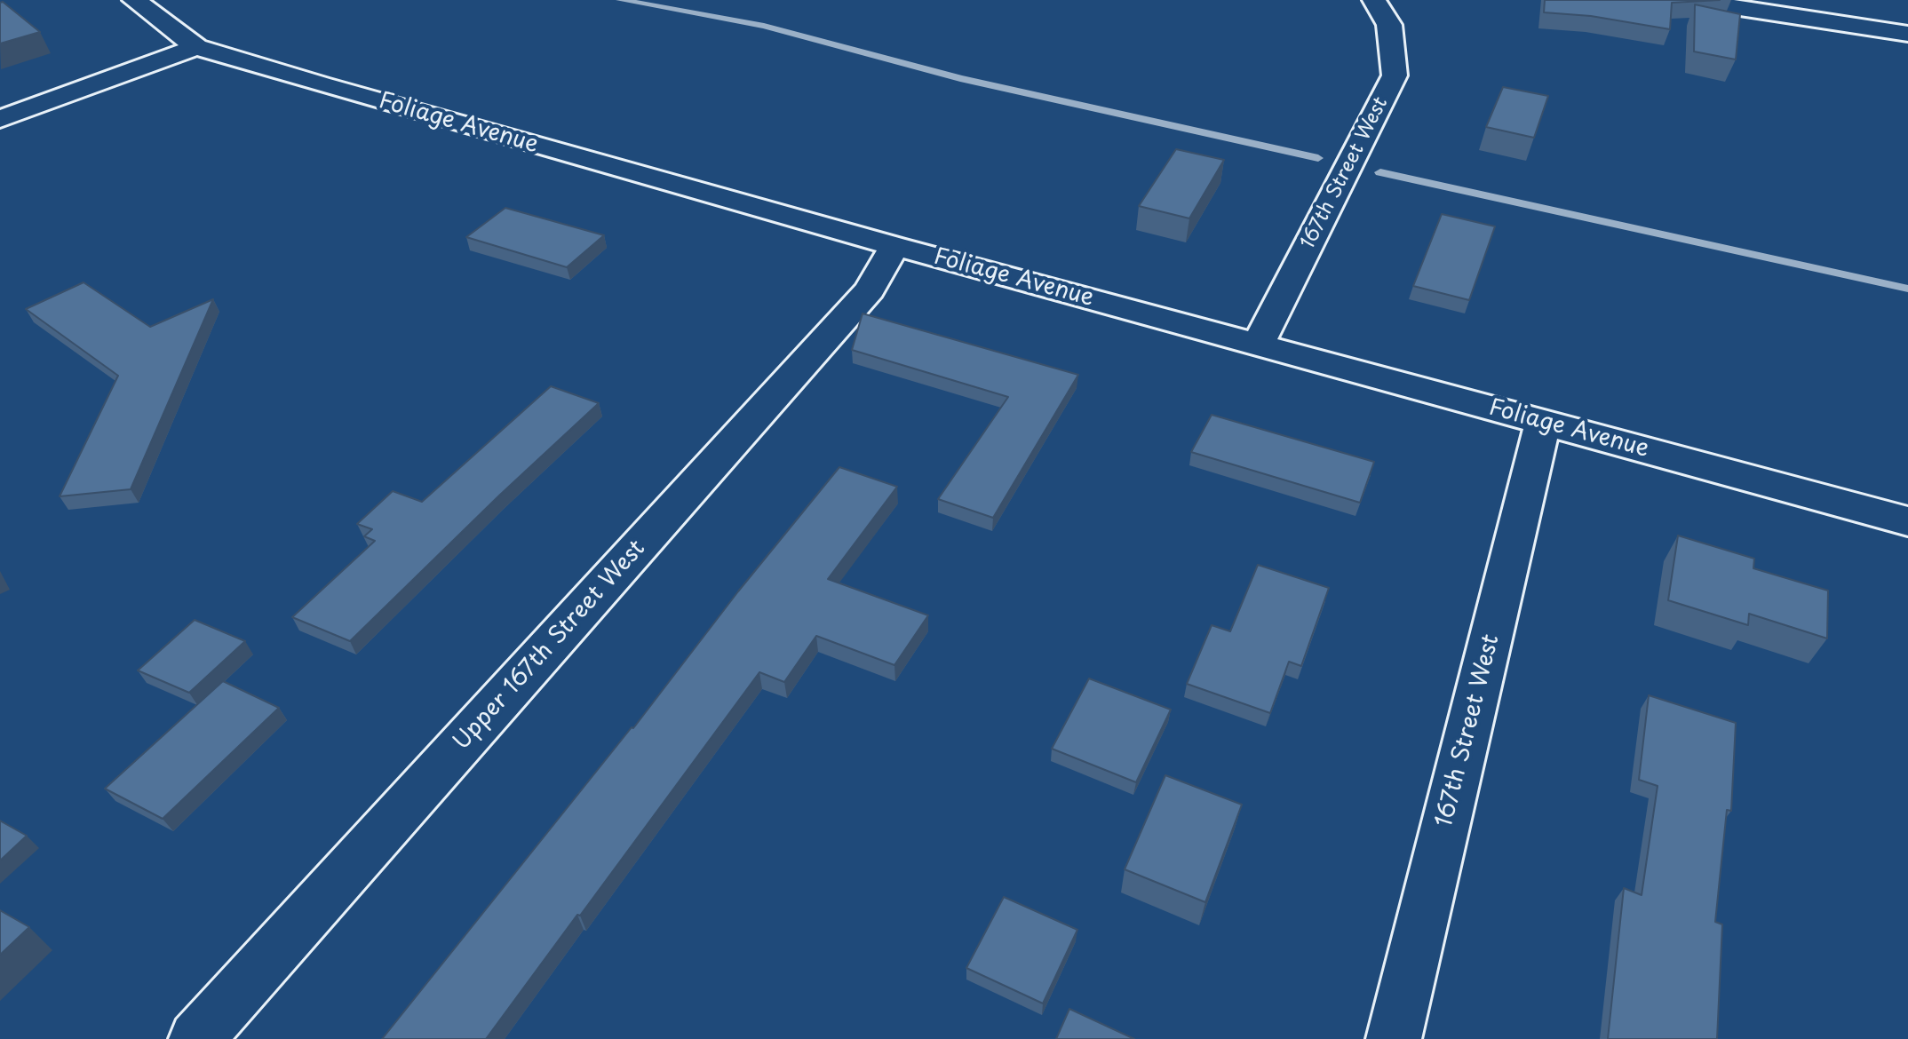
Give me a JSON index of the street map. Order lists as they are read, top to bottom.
{
  "streets": {
    "street": ["Foliage Avenue", "167th Street West", "Upper 167th Street West"]
  },
  "crossings": [
    ["Foliage Avenue", "167th Street West"],
    ["Foliage Avenue", "Upper 167th Street West"]
  ]
}
